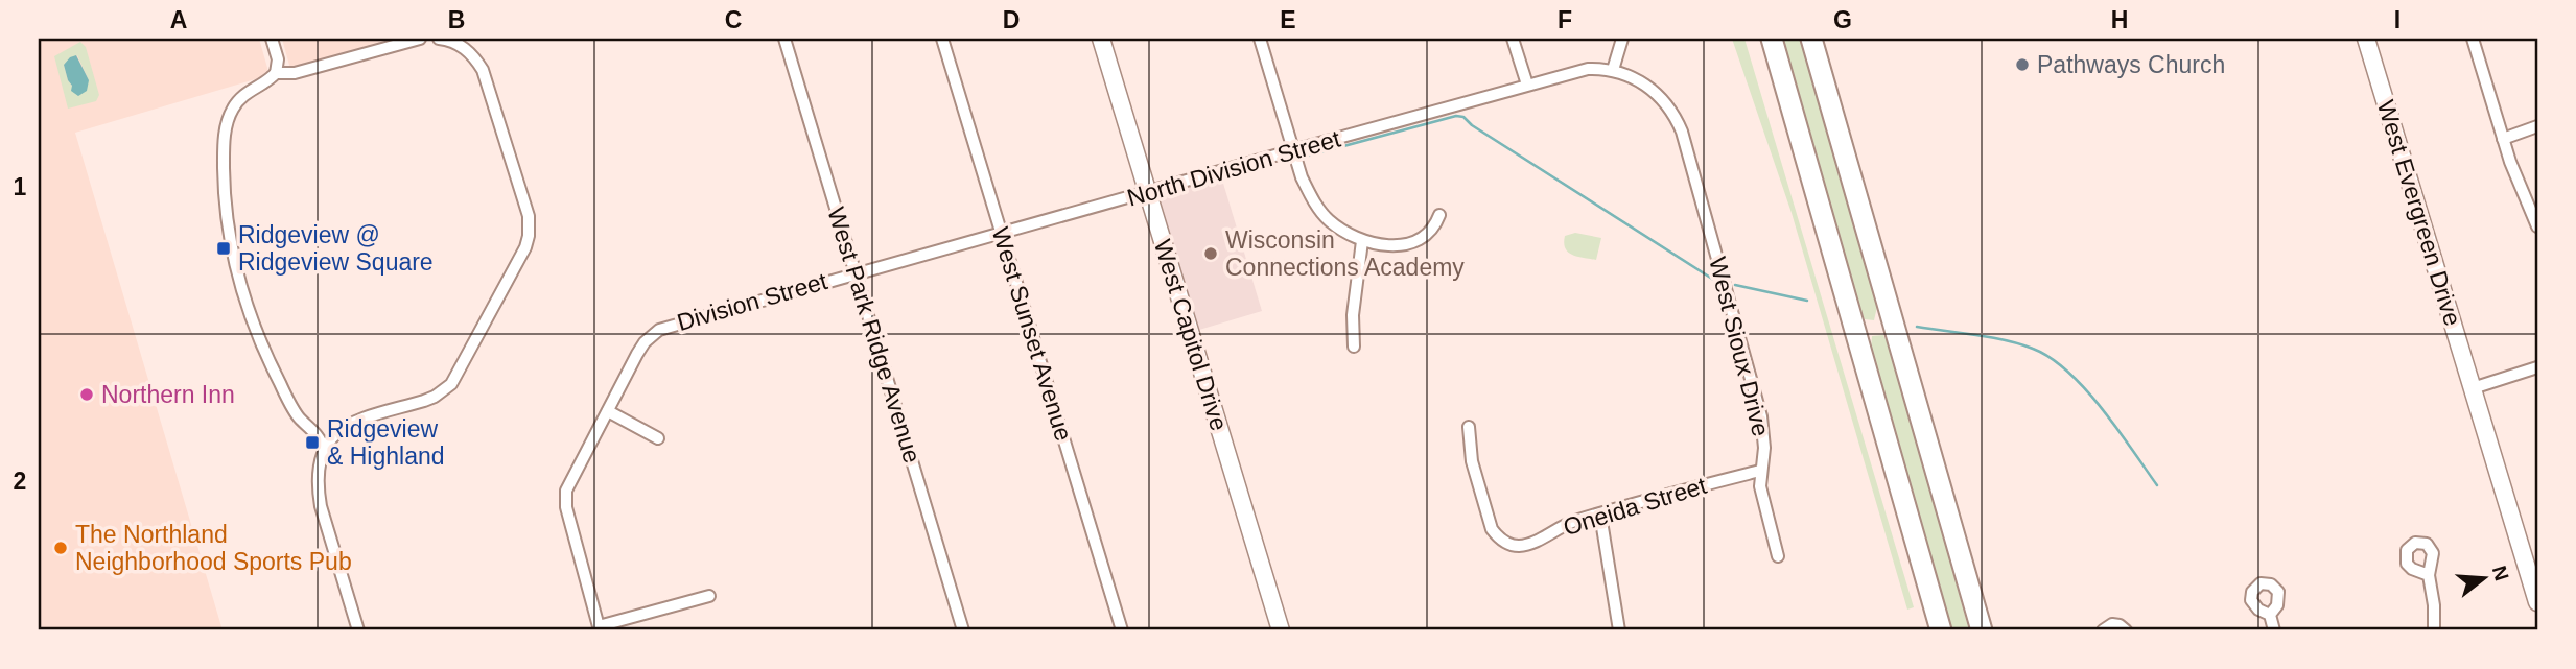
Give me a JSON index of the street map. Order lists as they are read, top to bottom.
{
  "streets": {
    "street": [
      "North Division Street",
      "West Evergreen Drive",
      "Division Street",
      "West Sunset Avenue",
      "West Park Ridge Avenue",
      "West Capitol Drive",
      "West Sioux Drive",
      "Oneida Street"
    ]
  },
  "crossings": [
    ["North Division Street", "Division Street"],
    ["North Division Street", "West Sunset Avenue"],
    ["North Division Street", "West Park Ridge Avenue"],
    ["North Division Street", "West Capitol Drive"],
    ["North Division Street", "West Sioux Drive"],
    ["Division Street", "West Park Ridge Avenue"],
    ["West Sioux Drive", "Oneida Street"]
  ],
  "places": {
    "other": [
      "Pathways Church",
      "Wisconsin Connections Academy",
      "Northern Inn",
      "The Northland Neighborhood Sports Pub"
    ],
    "transit": ["Ridgeview @ Ridgeview Square", "Ridgeview & Highland"]
  },
  "north": "right",
  "grid": {
    "columns": [
      "A",
      "B",
      "C",
      "D",
      "E",
      "F",
      "G",
      "H",
      "I"
    ],
    "rows": ["1", "2"]
  }
}
